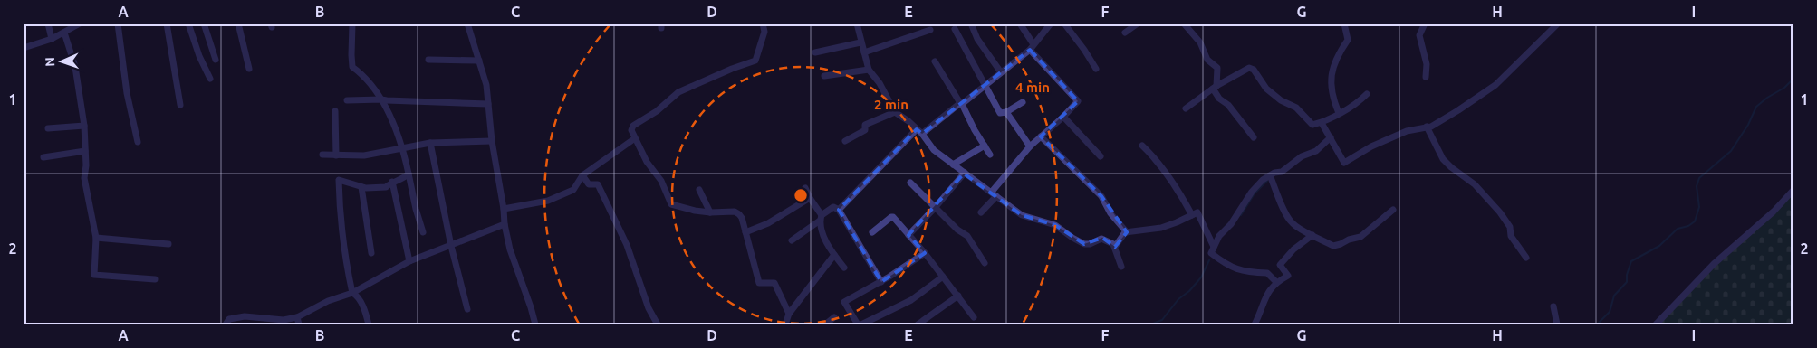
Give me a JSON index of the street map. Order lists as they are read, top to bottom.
{
  "north": "left",
  "grid": {
    "columns": [
      "A",
      "B",
      "C",
      "D",
      "E",
      "F",
      "G",
      "H",
      "I"
    ],
    "rows": ["1", "2"]
  },
  "rings": ["4 min", "2 min"]
}
